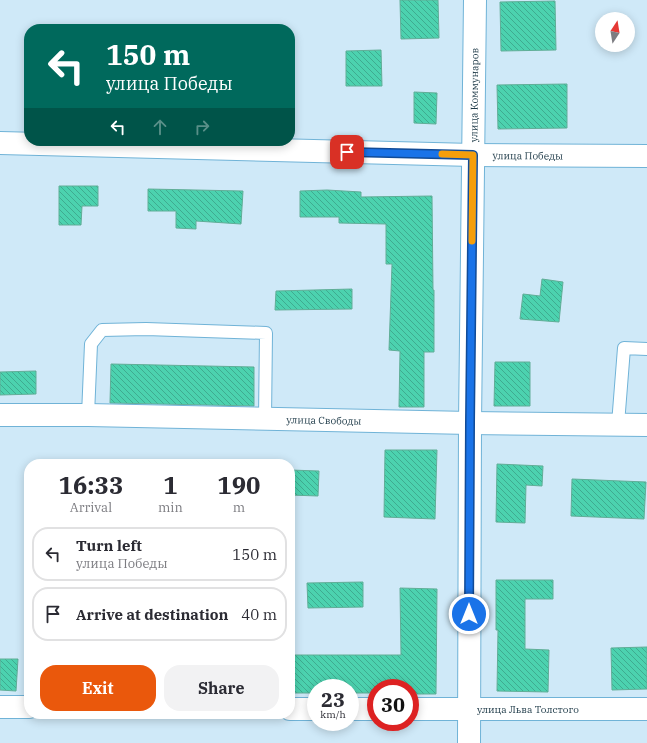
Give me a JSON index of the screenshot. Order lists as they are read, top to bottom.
{
  "streets": {
    "street": [
      "улица Коммунаров",
      "улица Победы",
      "улица Свободы",
      "улица Льва Толстого"
    ]
  },
  "crossings": [
    ["улица Коммунаров", "улица Победы"],
    ["улица Коммунаров", "улица Свободы"],
    ["улица Коммунаров", "улица Льва Толстого"]
  ],
  "north": "top",
  "page": {
    "turn": ["150 m", "улица Победы"],
    "eta": [
      "16:33",
      "Arrival",
      "1",
      "min",
      "190",
      "m"
    ],
    "list": [
      {
        "name": "Turn left",
        "note": "улица Победы",
        "value": "150 m"
      },
      {
        "name": "Arrive at destination",
        "value": "40 m"
      }
    ],
    "buttons": ["Exit", "Share"],
    "speed": "23 km/h",
    "limit": "30"
  }
}
